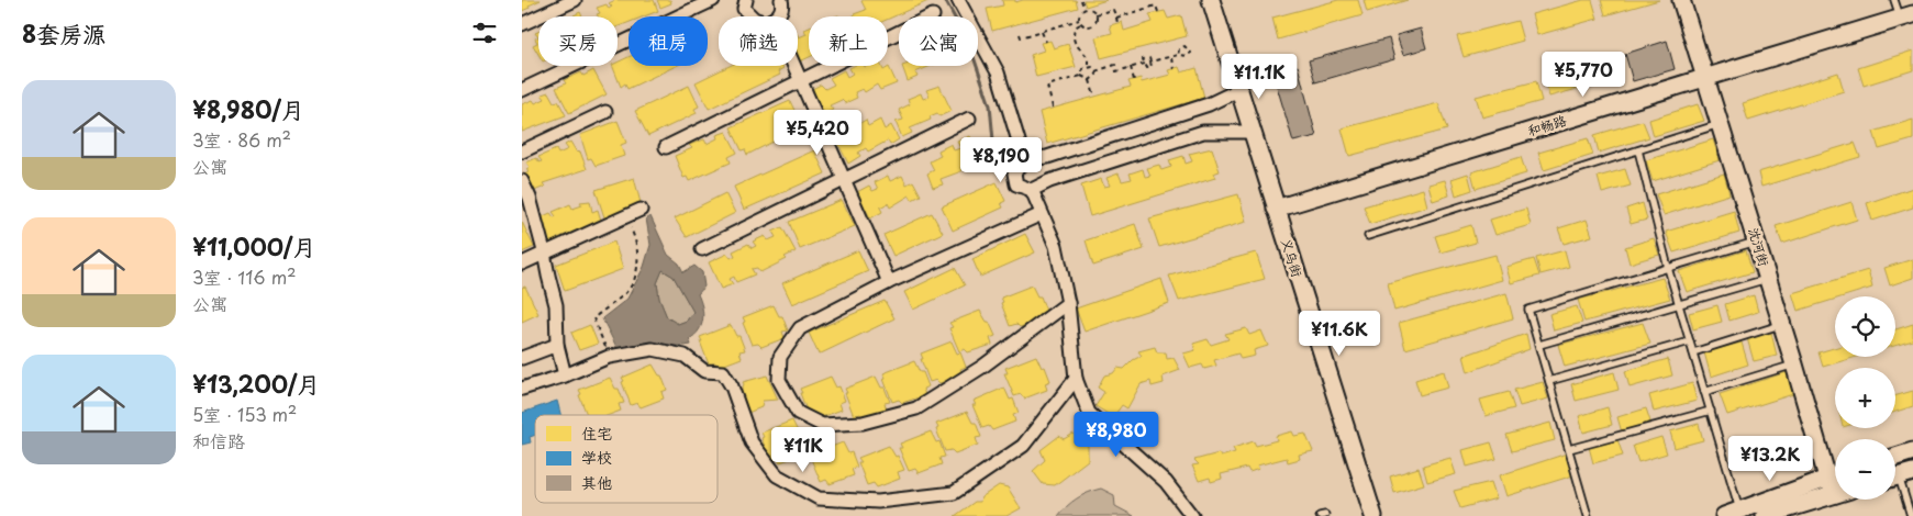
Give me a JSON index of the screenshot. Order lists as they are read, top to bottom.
{
  "streets": {
    "street": ["和畅路", "沈河街", "义乌街"]
  },
  "crossings": [
    ["和畅路", "沈河街"],
    ["和畅路", "义乌街"]
  ],
  "legend": ["住宅", "学校", "其他"],
  "page": {
    "heading": "8套房源",
    "chip": [
      "买房",
      "租房",
      "筛选",
      "新上",
      "公寓"
    ],
    "price": [
      "¥5,770",
      "¥11.1K",
      "¥5,420",
      "¥8,190",
      "¥11.6K",
      "¥8,980",
      "¥11K",
      "¥13.2K"
    ],
    "list": [
      {
        "name": "¥8,980/月",
        "note": "3室 · 86 m² · 公寓"
      },
      {
        "name": "¥11,000/月",
        "note": "3室 · 116 m² · 公寓"
      },
      {
        "name": "¥13,200/月",
        "note": "5室 · 153 m² · 和信路"
      }
    ],
    "map_buttons": ["+", "−"]
  }
}
